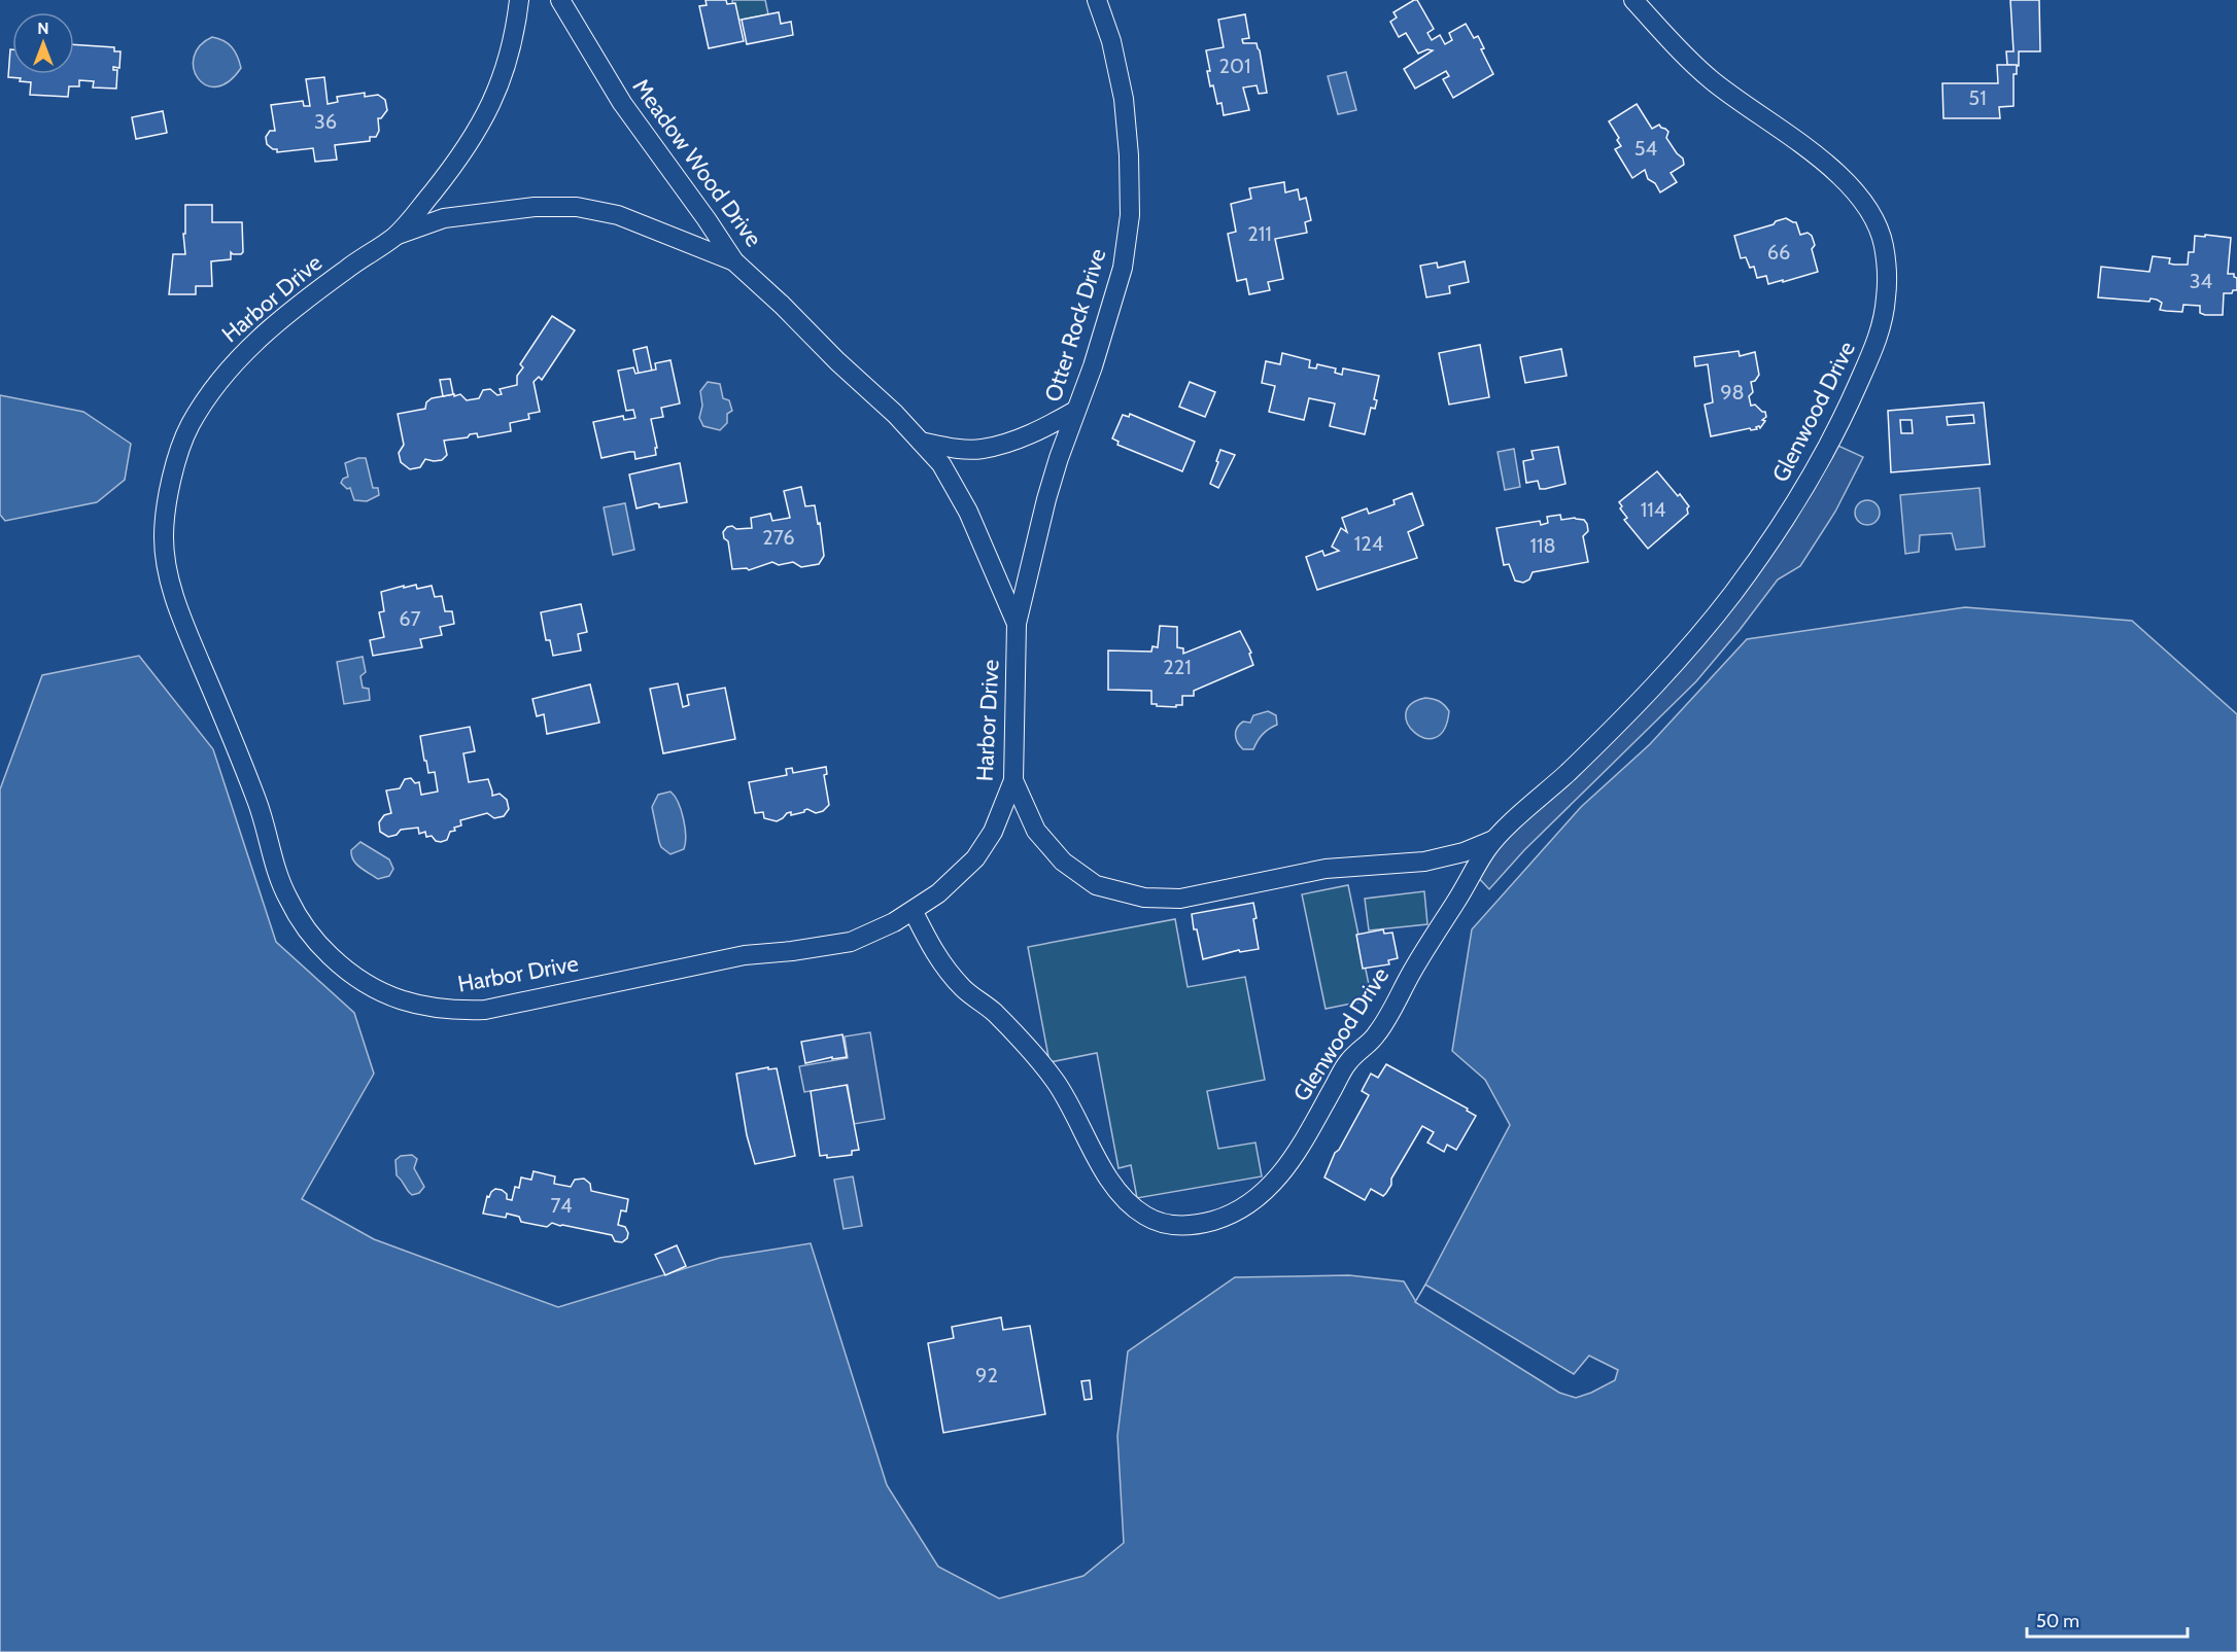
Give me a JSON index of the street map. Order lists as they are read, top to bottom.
{
  "streets": {
    "street": [
      "Meadow Wood Drive",
      "Harbor Drive",
      "Otter Rock Drive",
      "Glenwood Drive"
    ]
  },
  "crossings": [
    ["Meadow Wood Drive", "Harbor Drive"],
    ["Meadow Wood Drive", "Otter Rock Drive"],
    ["Harbor Drive", "Otter Rock Drive"],
    ["Harbor Drive", "Glenwood Drive"]
  ],
  "house_numbers": [
    "201",
    "51",
    "36",
    "54",
    "211",
    "66",
    "34",
    "98",
    "114",
    "276",
    "124",
    "118",
    "67",
    "221",
    "74",
    "92"
  ],
  "scale_bar": "50 m",
  "north": "top"
}
